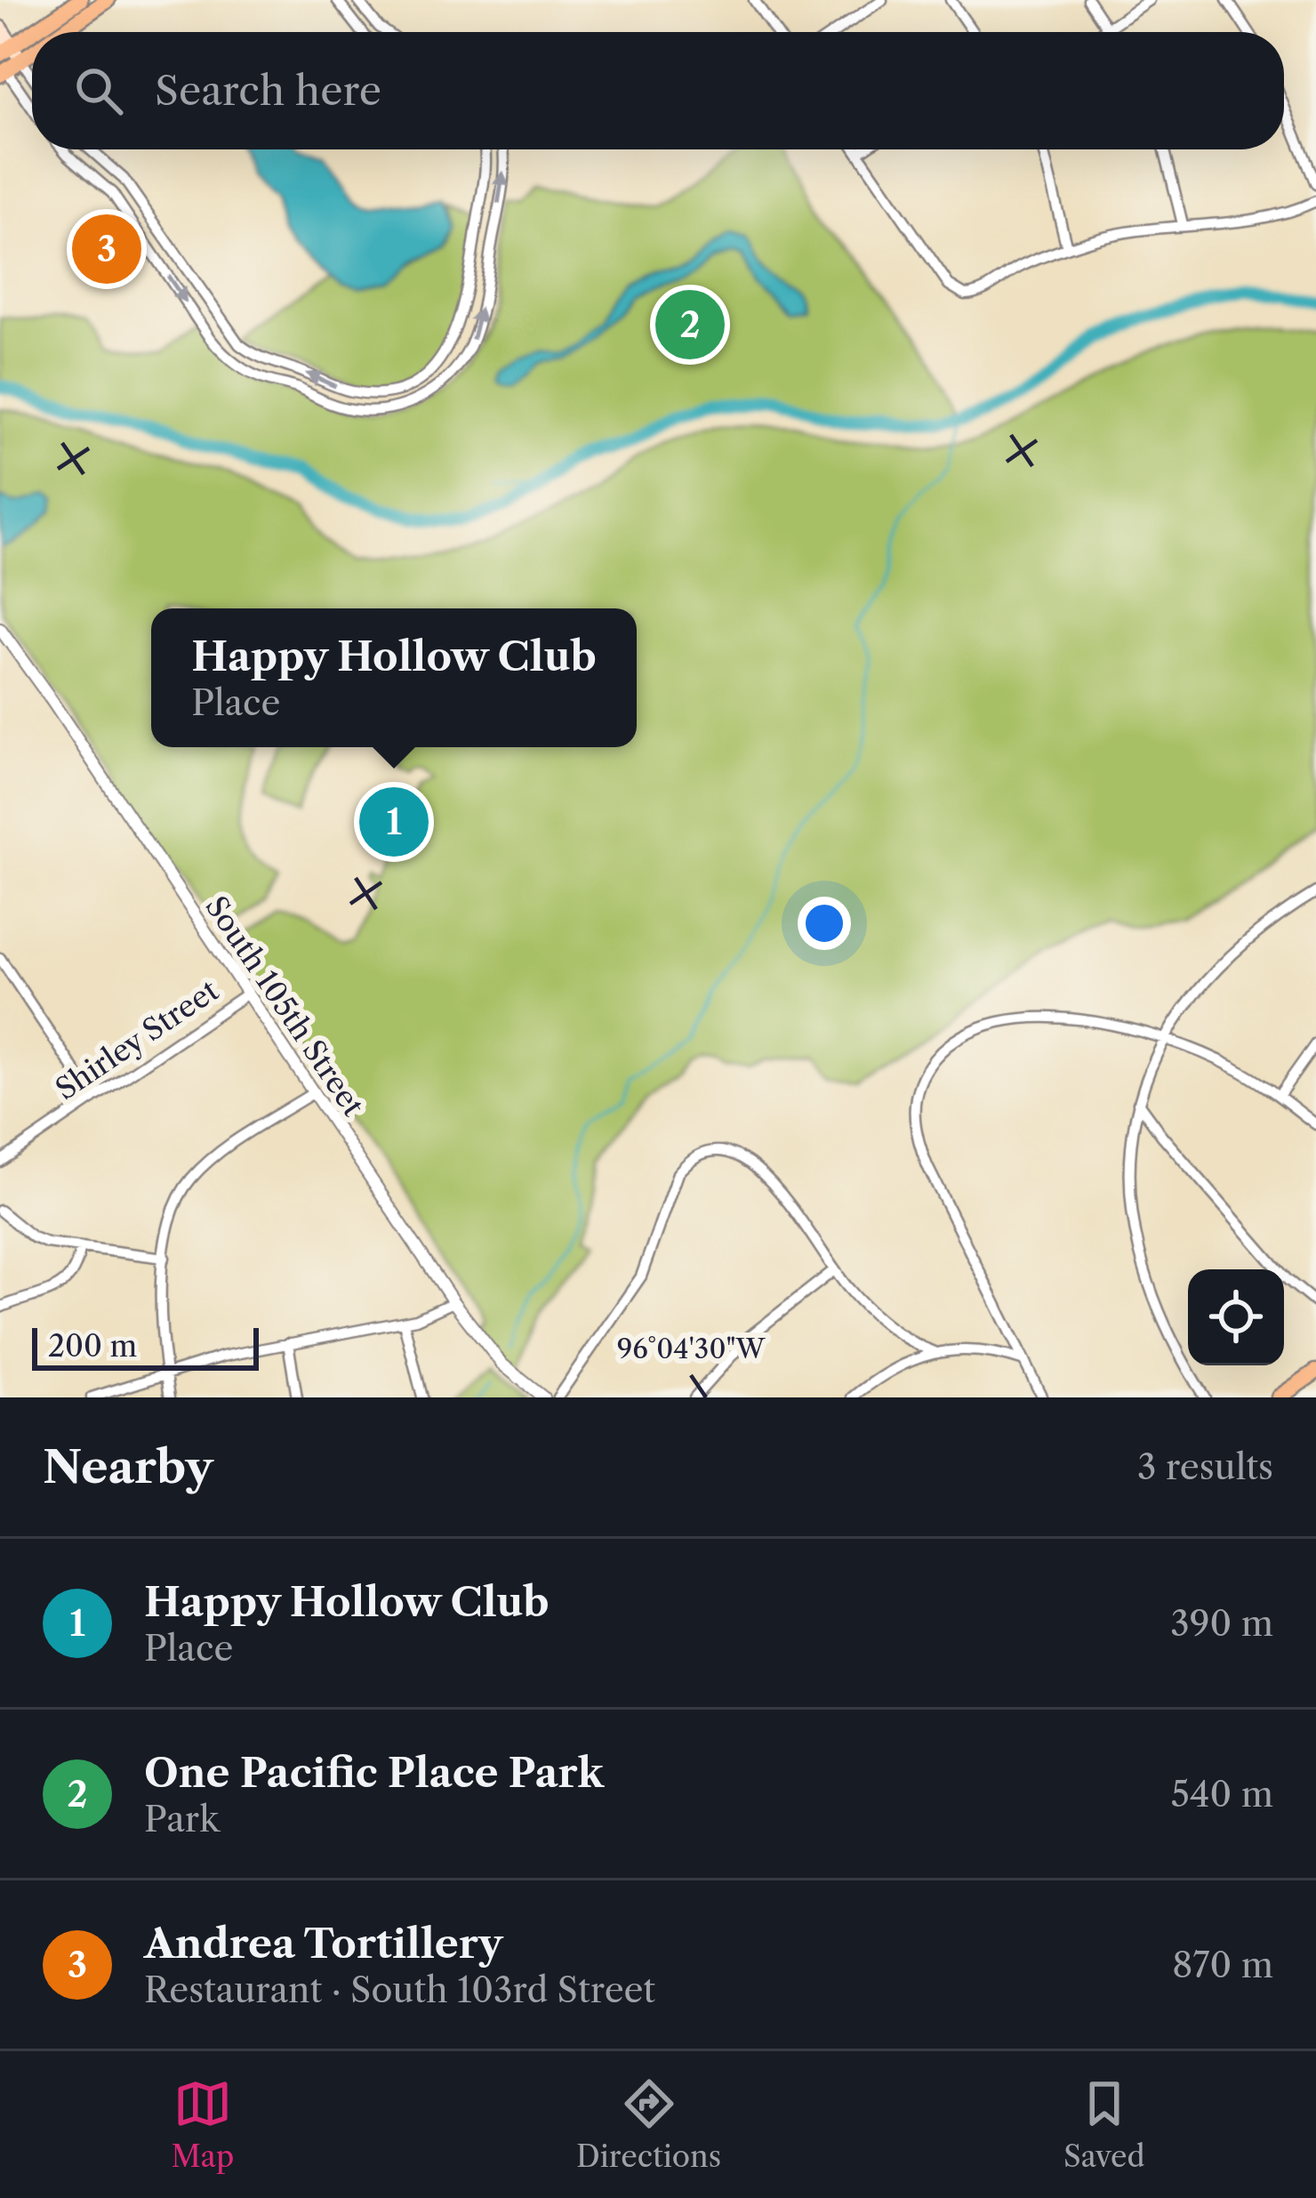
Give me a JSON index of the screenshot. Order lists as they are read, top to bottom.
{
  "streets": {
    "street": ["South 105th Street", "Shirley Street"]
  },
  "crossings": [
    ["South 105th Street", "Shirley Street"]
  ],
  "scale_bar": "200 m",
  "page": {
    "search": "Search here",
    "pins": ["3", "2", "1"],
    "popup": ["Happy Hollow Club", "Place"],
    "scale": "200 m",
    "heading": ["Nearby", "3 results"],
    "list": [
      {
        "mark": "1",
        "name": "Happy Hollow Club",
        "note": "Place",
        "value": "390 m"
      },
      {
        "mark": "2",
        "name": "One Pacific Place Park",
        "note": "Park",
        "value": "540 m"
      },
      {
        "mark": "3",
        "name": "Andrea Tortillery",
        "note": "Restaurant · South 103rd Street",
        "value": "870 m"
      }
    ],
    "nav": ["Map", "Directions", "Saved"]
  },
  "coordinates": ["96°04'30\"W"]
}
